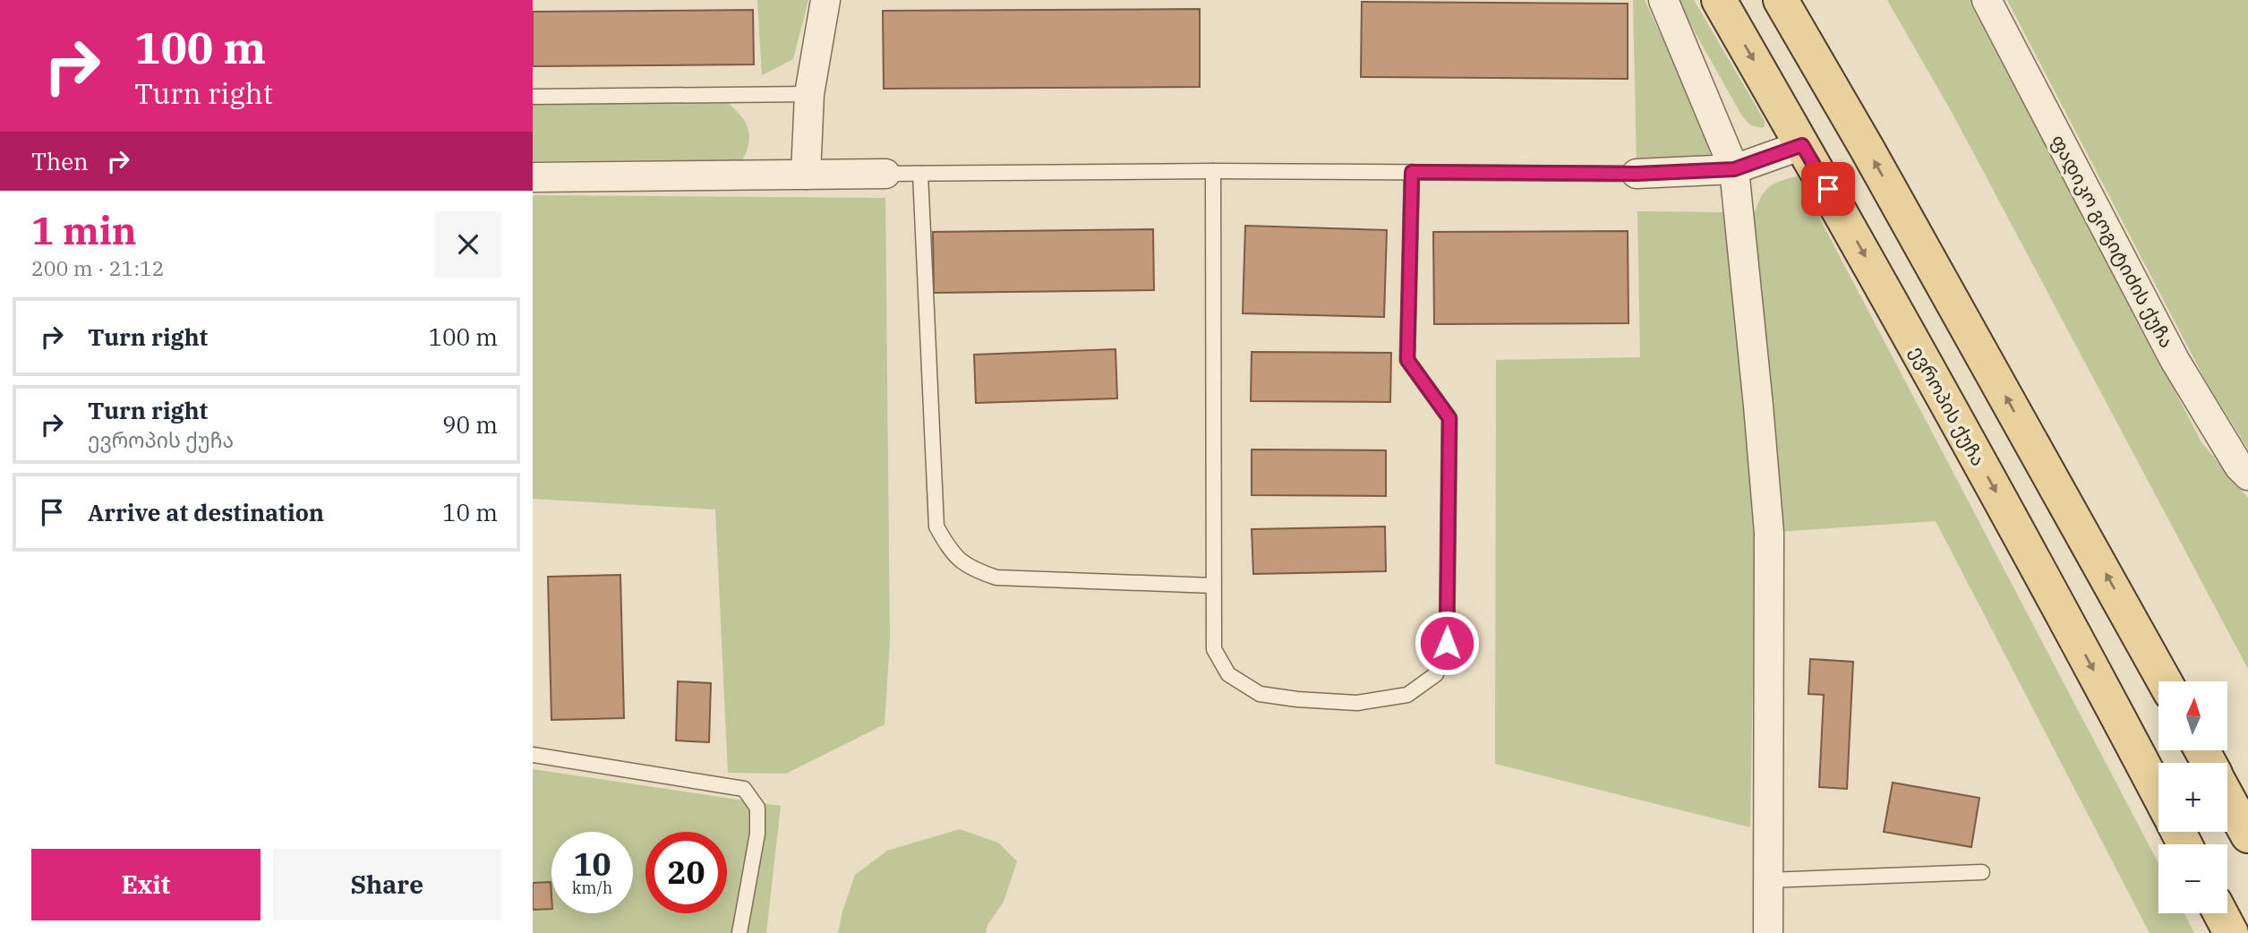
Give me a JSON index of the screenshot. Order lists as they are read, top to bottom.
{
  "streets": {
    "main road": ["ევროპის ქუჩა"],
    "street": ["ფადიკო გოგიტიძის ქუჩა"]
  },
  "north": "top",
  "page": {
    "turn": ["100 m", "Turn right"],
    "then": "Then",
    "heading": ["1 min", "200 m · 21:12"],
    "list": [
      {
        "name": "Turn right",
        "value": "100 m"
      },
      {
        "name": "Turn right",
        "note": "ევროპის ქუჩა",
        "value": "90 m"
      },
      {
        "name": "Arrive at destination",
        "value": "10 m"
      }
    ],
    "map_buttons": ["+", "−"],
    "speed": "10 km/h",
    "limit": "20",
    "buttons": ["Exit", "Share"]
  }
}
